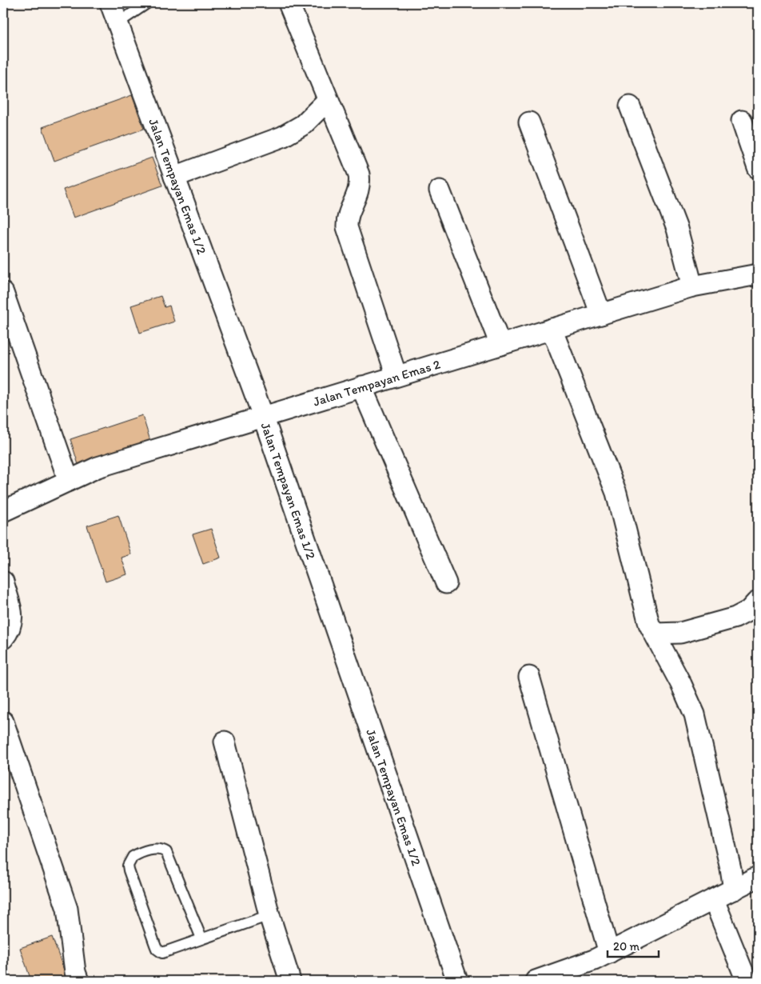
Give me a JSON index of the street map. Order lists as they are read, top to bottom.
{
  "streets": {
    "street": ["Jalan Tempayan Emas 1/2", "Jalan Tempayan Emas 2"]
  },
  "crossings": [
    ["Jalan Tempayan Emas 1/2", "Jalan Tempayan Emas 2"]
  ],
  "scale_bar": "20 m"
}
